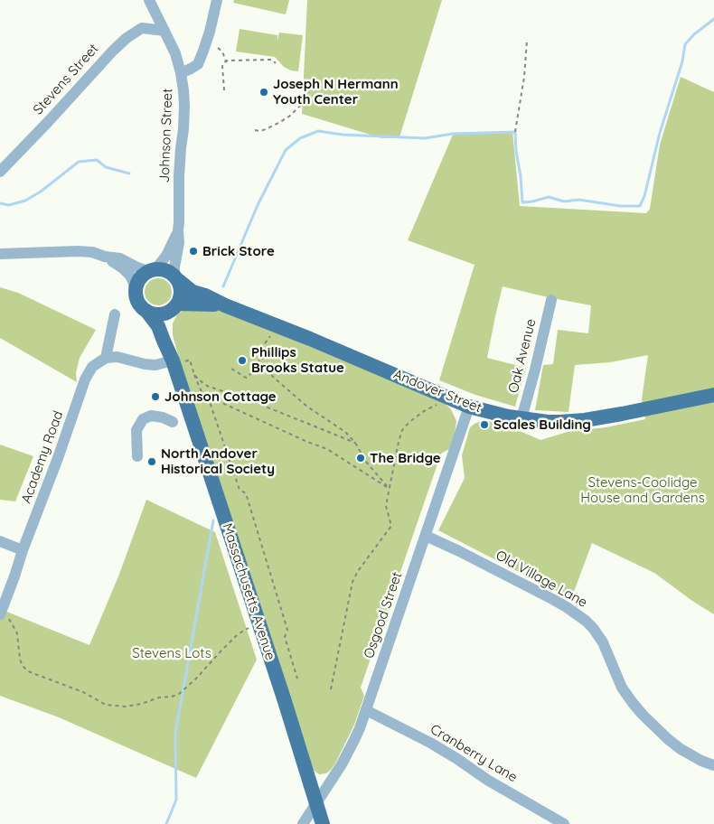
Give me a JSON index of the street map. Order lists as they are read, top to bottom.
{
  "streets": {
    "main road": ["Andover Street", "Massachusetts Avenue"],
    "street": [
      "Stevens Street",
      "Johnson Street",
      "Oak Avenue",
      "Academy Road",
      "Old Village Lane",
      "Osgood Street",
      "Cranberry Lane"
    ]
  },
  "crossings": [
    ["Johnson Street", "Andover Street"],
    ["Johnson Street", "Massachusetts Avenue"],
    ["Oak Avenue", "Andover Street"],
    ["Andover Street", "Massachusetts Avenue"],
    ["Andover Street", "Osgood Street"],
    ["Old Village Lane", "Osgood Street"],
    ["Massachusetts Avenue", "Osgood Street"],
    ["Osgood Street", "Cranberry Lane"]
  ],
  "parks": ["Stevens-Coolidge House and Gardens", "Stevens Lots"],
  "places": [
    "Joseph N Hermann Youth Center",
    "Brick Store",
    "Phillips Brooks Statue",
    "Johnson Cottage",
    "Scales Building",
    "The Bridge",
    "North Andover Historical Society"
  ]
}
